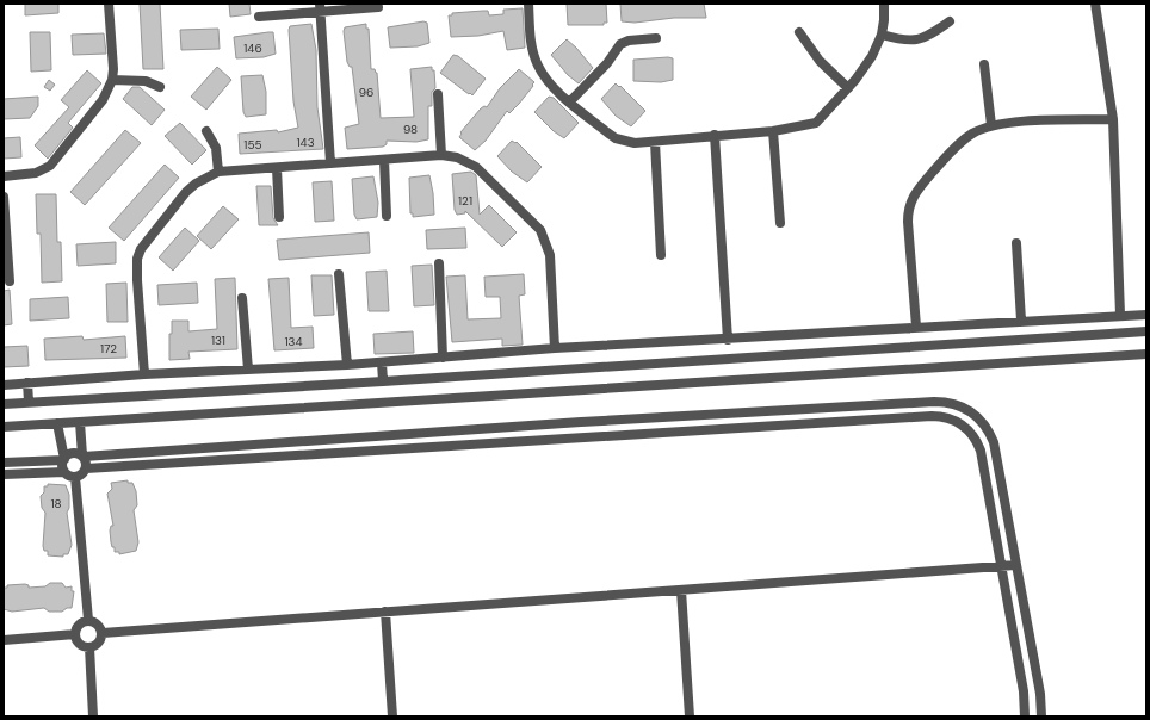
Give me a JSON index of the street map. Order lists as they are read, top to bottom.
{
  "house_numbers": [
    "146",
    "96",
    "98",
    "143",
    "155",
    "121",
    "131",
    "134",
    "172",
    "18"
  ]
}
